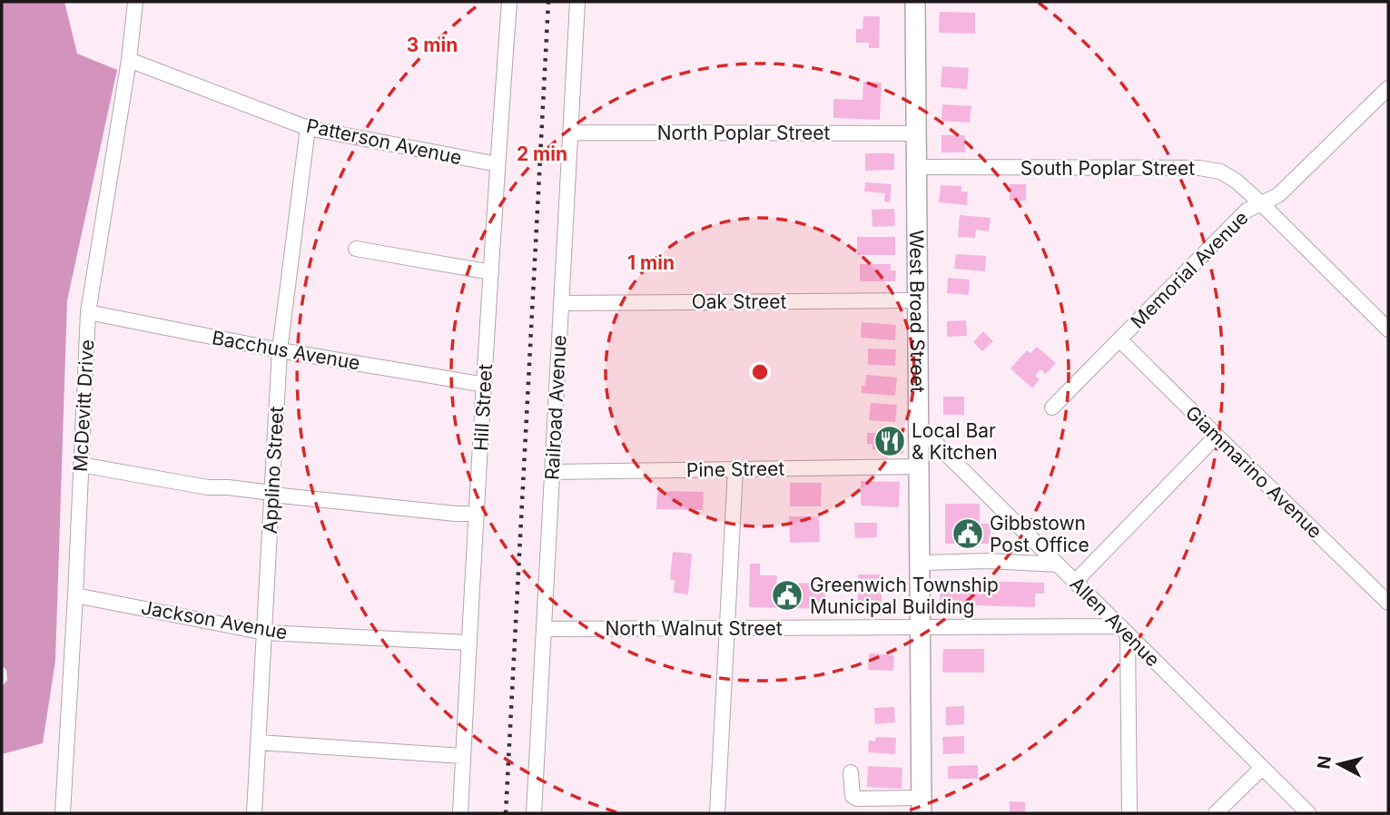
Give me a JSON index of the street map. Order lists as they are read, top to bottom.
{
  "streets": {
    "main road": ["West Broad Street"],
    "street": [
      "North Poplar Street",
      "Patterson Avenue",
      "South Poplar Street",
      "Memorial Avenue",
      "Oak Street",
      "Bacchus Avenue",
      "McDevitt Drive",
      "Hill Street",
      "Railroad Avenue",
      "Pine Street",
      "Applino Street",
      "Giammarino Avenue",
      "Jackson Avenue",
      "Allen Avenue",
      "North Walnut Street"
    ]
  },
  "crossings": [
    ["North Poplar Street", "West Broad Street"],
    ["North Poplar Street", "Railroad Avenue"],
    ["Patterson Avenue", "McDevitt Drive"],
    ["Patterson Avenue", "Hill Street"],
    ["Patterson Avenue", "Applino Street"],
    ["South Poplar Street", "Memorial Avenue"],
    ["South Poplar Street", "West Broad Street"],
    ["Memorial Avenue", "Giammarino Avenue"],
    ["Oak Street", "West Broad Street"],
    ["Oak Street", "Railroad Avenue"],
    ["West Broad Street", "Pine Street"],
    ["West Broad Street", "Allen Avenue"],
    ["West Broad Street", "North Walnut Street"],
    ["Bacchus Avenue", "McDevitt Drive"],
    ["Bacchus Avenue", "Hill Street"],
    ["Bacchus Avenue", "Applino Street"],
    ["McDevitt Drive", "Jackson Avenue"],
    ["Hill Street", "Jackson Avenue"],
    ["Railroad Avenue", "Pine Street"],
    ["Railroad Avenue", "North Walnut Street"],
    ["Applino Street", "Jackson Avenue"],
    ["Allen Avenue", "North Walnut Street"]
  ],
  "places": {
    "restaurant": ["Local Bar & Kitchen"],
    "public building": ["Gibbstown Post Office", "Greenwich Township Municipal Building"]
  },
  "north": "left",
  "rings": ["3 min", "2 min", "1 min"]
}
